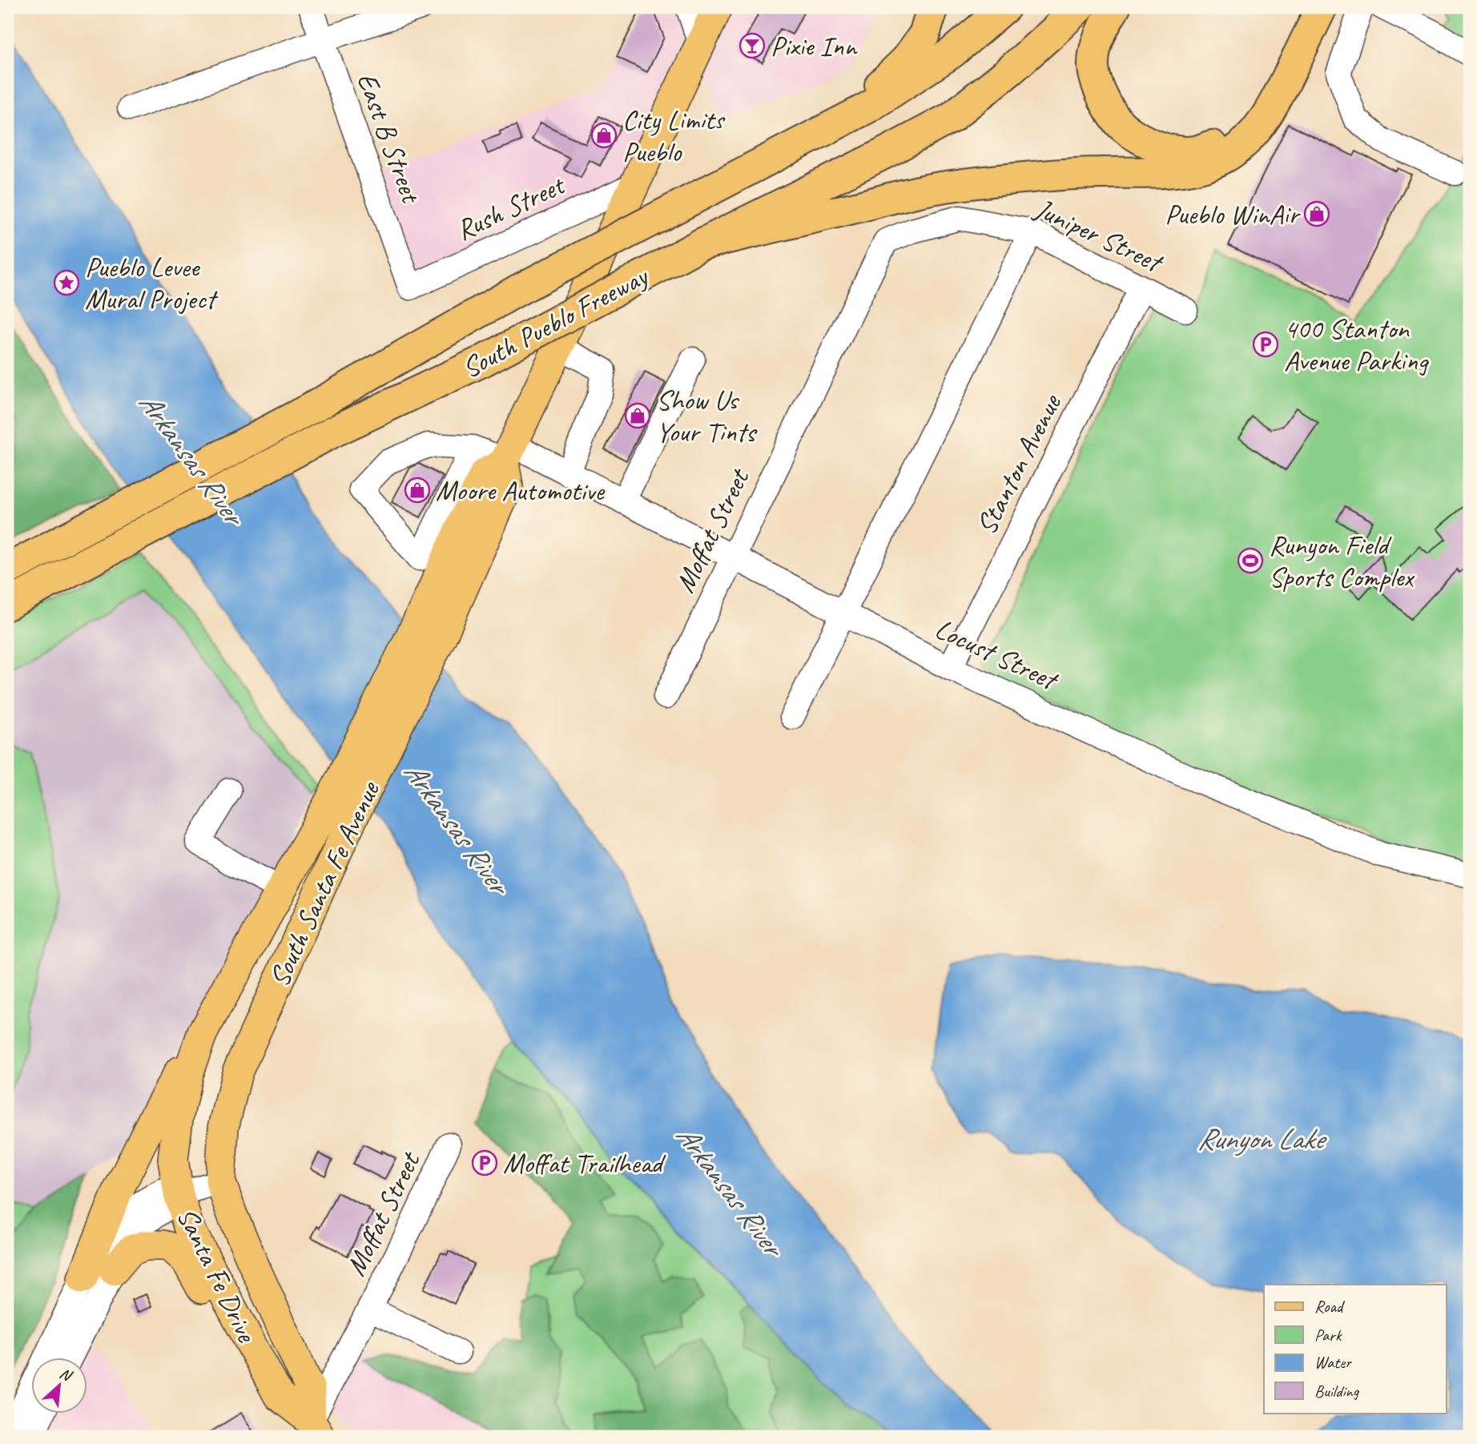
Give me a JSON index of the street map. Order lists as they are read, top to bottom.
{
  "streets": {
    "highway": ["South Pueblo Freeway"],
    "main road": ["South Santa Fe Avenue", "Santa Fe Drive"],
    "street": [
      "East B Street",
      "Rush Street",
      "Juniper Street",
      "Stanton Avenue",
      "Moffat Street",
      "Locust Street"
    ]
  },
  "crossings": [
    ["East B Street", "Rush Street"],
    ["Rush Street", "South Santa Fe Avenue"],
    ["Juniper Street", "Stanton Avenue"],
    ["Juniper Street", "Moffat Street"],
    ["Stanton Avenue", "Locust Street"],
    ["Moffat Street", "Locust Street"],
    ["Moffat Street", "Santa Fe Drive"],
    ["Locust Street", "South Santa Fe Avenue"],
    ["South Santa Fe Avenue", "Santa Fe Drive"]
  ],
  "water": ["Arkansas River", "Runyon Lake"],
  "places": {
    "bar": ["Pixie Inn"],
    "shop": [
      "City Limits Pueblo",
      "Pueblo WinAir",
      "Show Us Your Tints",
      "Moore Automotive"
    ],
    "place": ["Pueblo Levee Mural Project"],
    "parking": ["400 Stanton Avenue Parking", "Moffat Trailhead"],
    "sports": ["Runyon Field Sports Complex"]
  },
  "legend": [
    "Road",
    "Park",
    "Water",
    "Building"
  ],
  "north": "top right"
}
